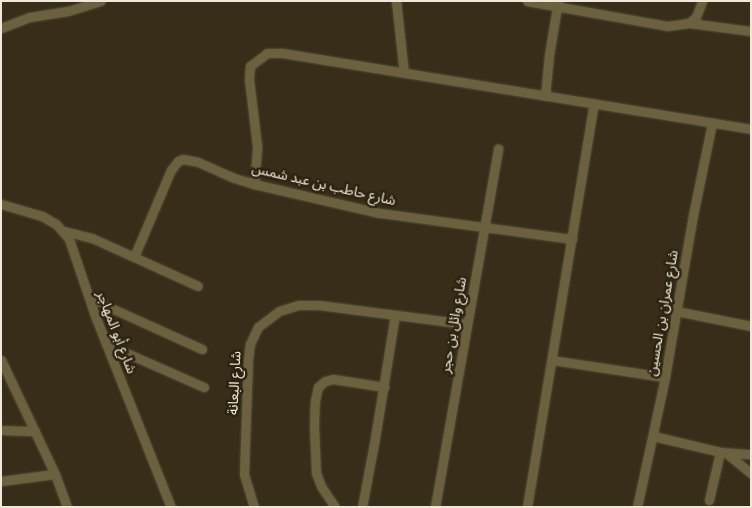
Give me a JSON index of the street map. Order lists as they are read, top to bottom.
{
  "streets": {
    "street": [
      "شارع حاطب بن عبد شمس",
      "شارع عمران بن الحسين",
      "شارع وائل بن حجر",
      "شارع أبو المهاجر",
      "شارع البعانة"
    ]
  },
  "crossings": [
    ["شارع حاطب بن عبد شمس", "شارع وائل بن حجر"],
    ["شارع وائل بن حجر", "شارع البعانة"]
  ]
}
